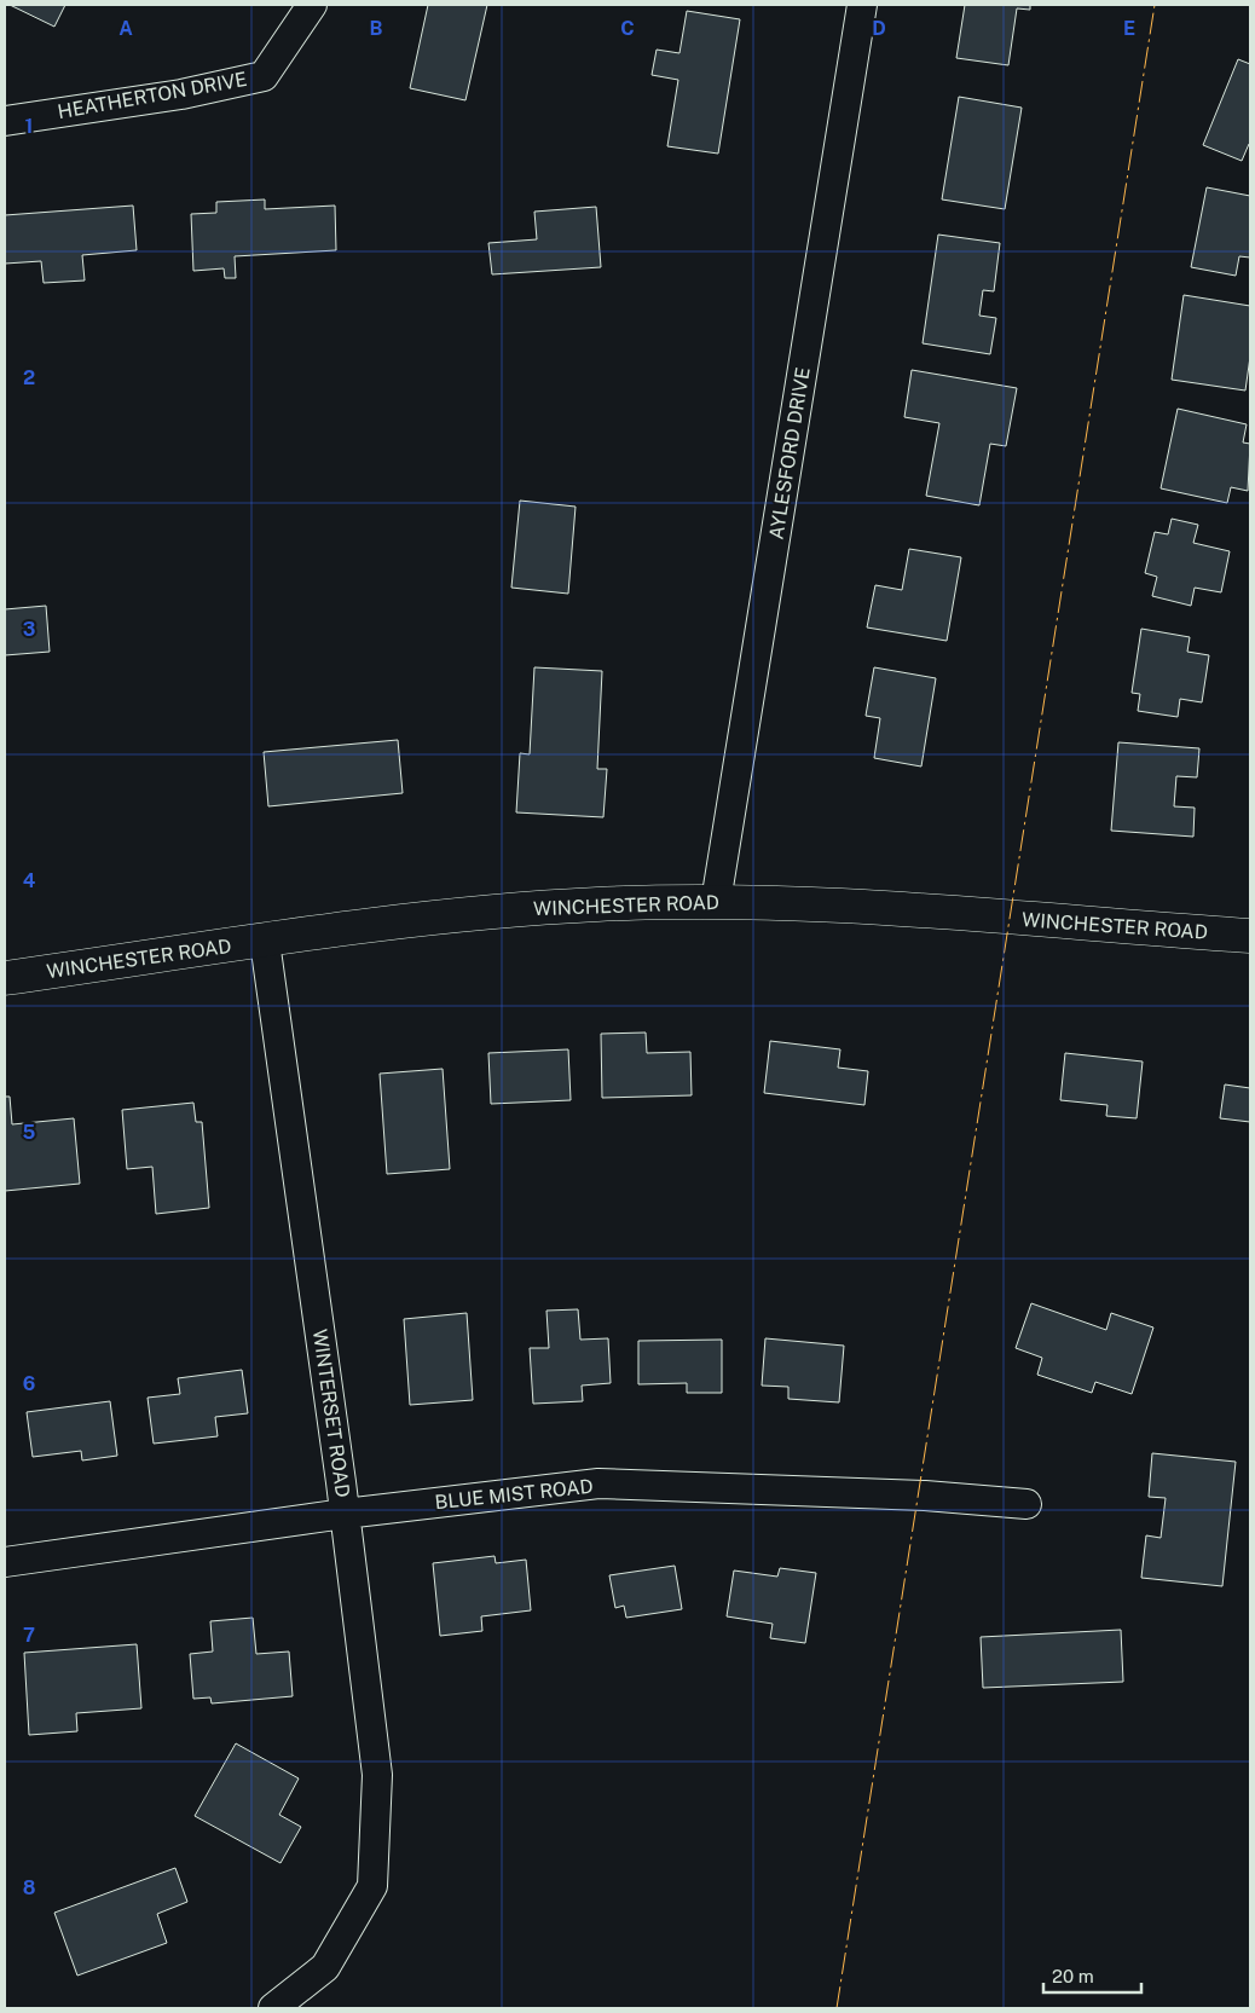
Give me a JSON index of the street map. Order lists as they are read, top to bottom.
{
  "streets": {
    "street": [
      "HEATHERTON DRIVE",
      "AYLESFORD DRIVE",
      "WINCHESTER ROAD",
      "WINTERSET ROAD",
      "BLUE MIST ROAD"
    ]
  },
  "crossings": [
    ["AYLESFORD DRIVE", "WINCHESTER ROAD"],
    ["WINCHESTER ROAD", "WINTERSET ROAD"],
    ["WINTERSET ROAD", "BLUE MIST ROAD"]
  ],
  "scale_bar": "20 m",
  "grid": {
    "columns": [
      "A",
      "B",
      "C",
      "D",
      "E"
    ],
    "rows": [
      "1",
      "2",
      "3",
      "4",
      "5",
      "6",
      "7",
      "8"
    ]
  }
}
